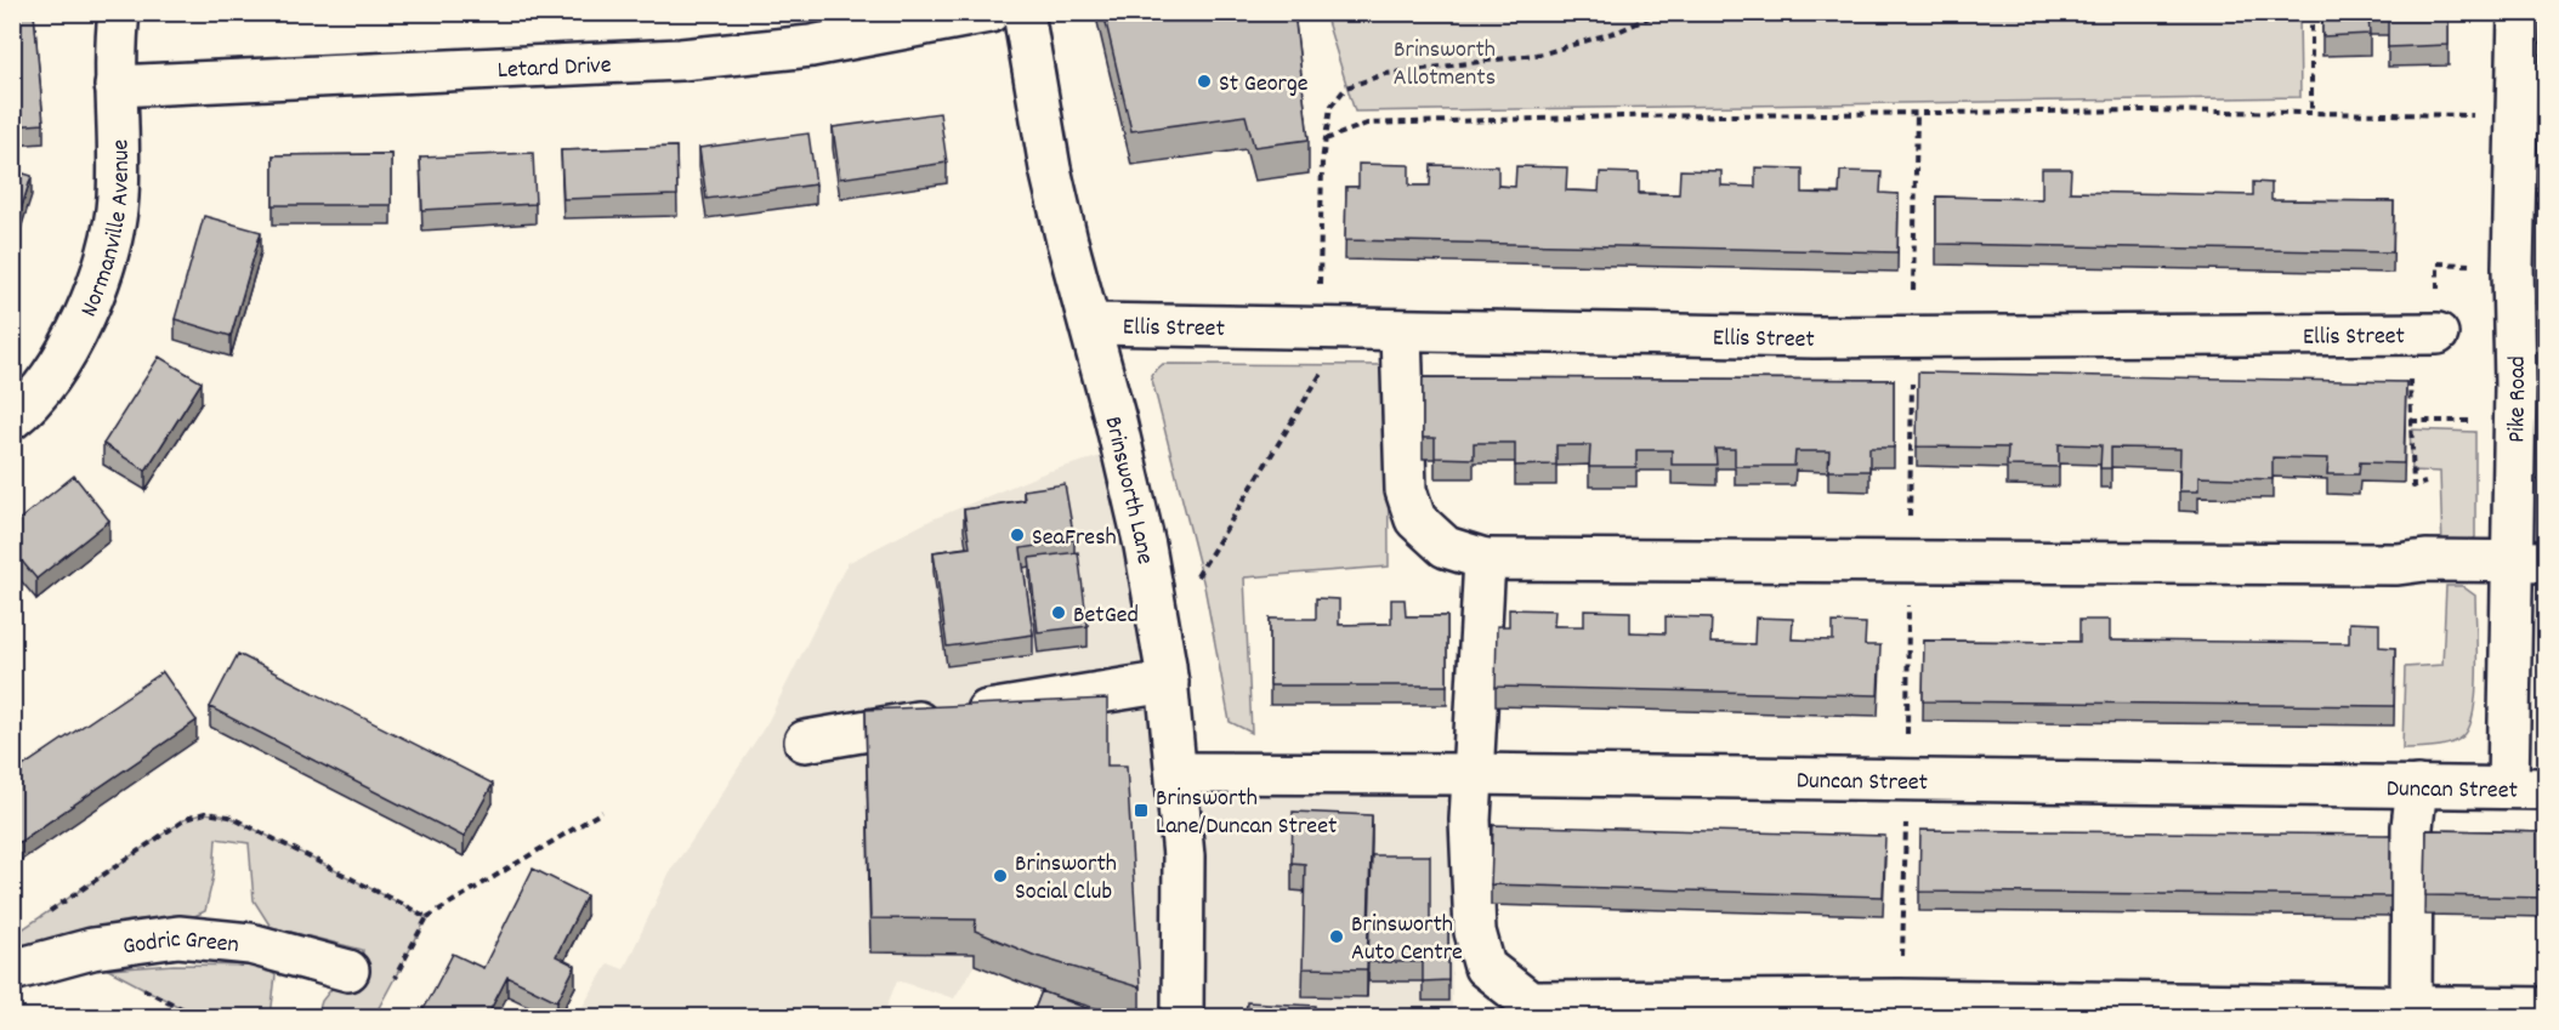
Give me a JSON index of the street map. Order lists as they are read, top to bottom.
{
  "streets": {
    "street": [
      "Letard Drive",
      "Normanville Avenue",
      "Ellis Street",
      "Pike Road",
      "Brinsworth Lane",
      "Duncan Street",
      "Godric Green"
    ]
  },
  "crossings": [
    ["Letard Drive", "Normanville Avenue"],
    ["Ellis Street", "Brinsworth Lane"],
    ["Pike Road", "Duncan Street"],
    ["Brinsworth Lane", "Duncan Street"]
  ],
  "parks": ["Brinsworth Allotments"],
  "places": {
    "other": [
      "St George",
      "SeaFresh",
      "BetGed",
      "Brinsworth Social Club",
      "Brinsworth Auto Centre"
    ],
    "transit": ["Brinsworth Lane/Duncan Street"]
  }
}
